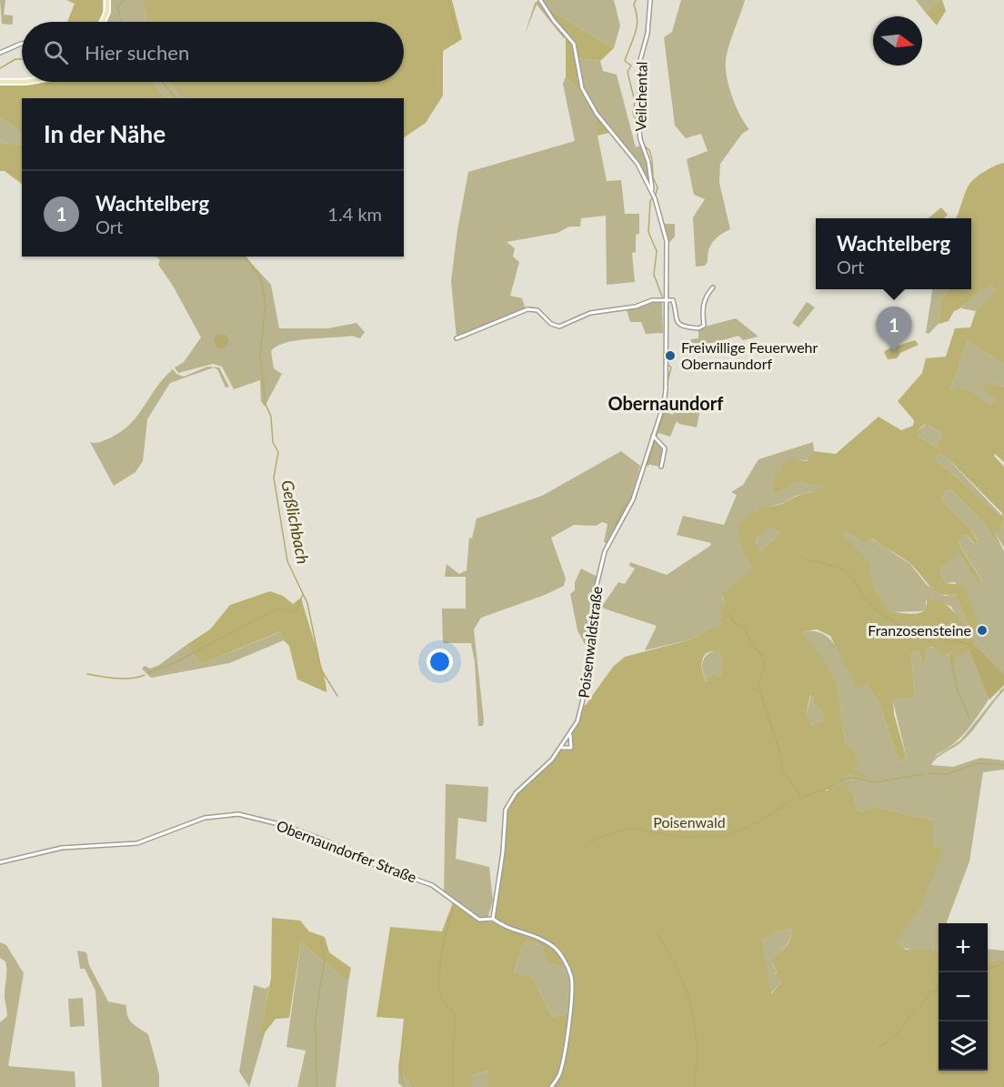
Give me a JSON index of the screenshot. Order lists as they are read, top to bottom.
{
  "streets": {
    "street": ["Veilchental", "Poisenwaldstraße", "Obernaundorfer Straße"]
  },
  "crossings": [
    ["Veilchental", "Poisenwaldstraße"],
    ["Poisenwaldstraße", "Obernaundorfer Straße"]
  ],
  "districts": ["Obernaundorf"],
  "water": ["Geßlichbach"],
  "parks": ["Poisenwald"],
  "places": ["Freiwillige Feuerwehr Obernaundorf", "Franzosensteine"],
  "north": "right",
  "page": {
    "search": "Hier suchen",
    "heading": "In der Nähe",
    "list": [
      {
        "mark": "1",
        "name": "Wachtelberg",
        "note": "Ort",
        "value": "1.4 km"
      }
    ],
    "popup": ["Wachtelberg", "Ort"],
    "pins": "1",
    "map_buttons": ["+", "−"]
  }
}
